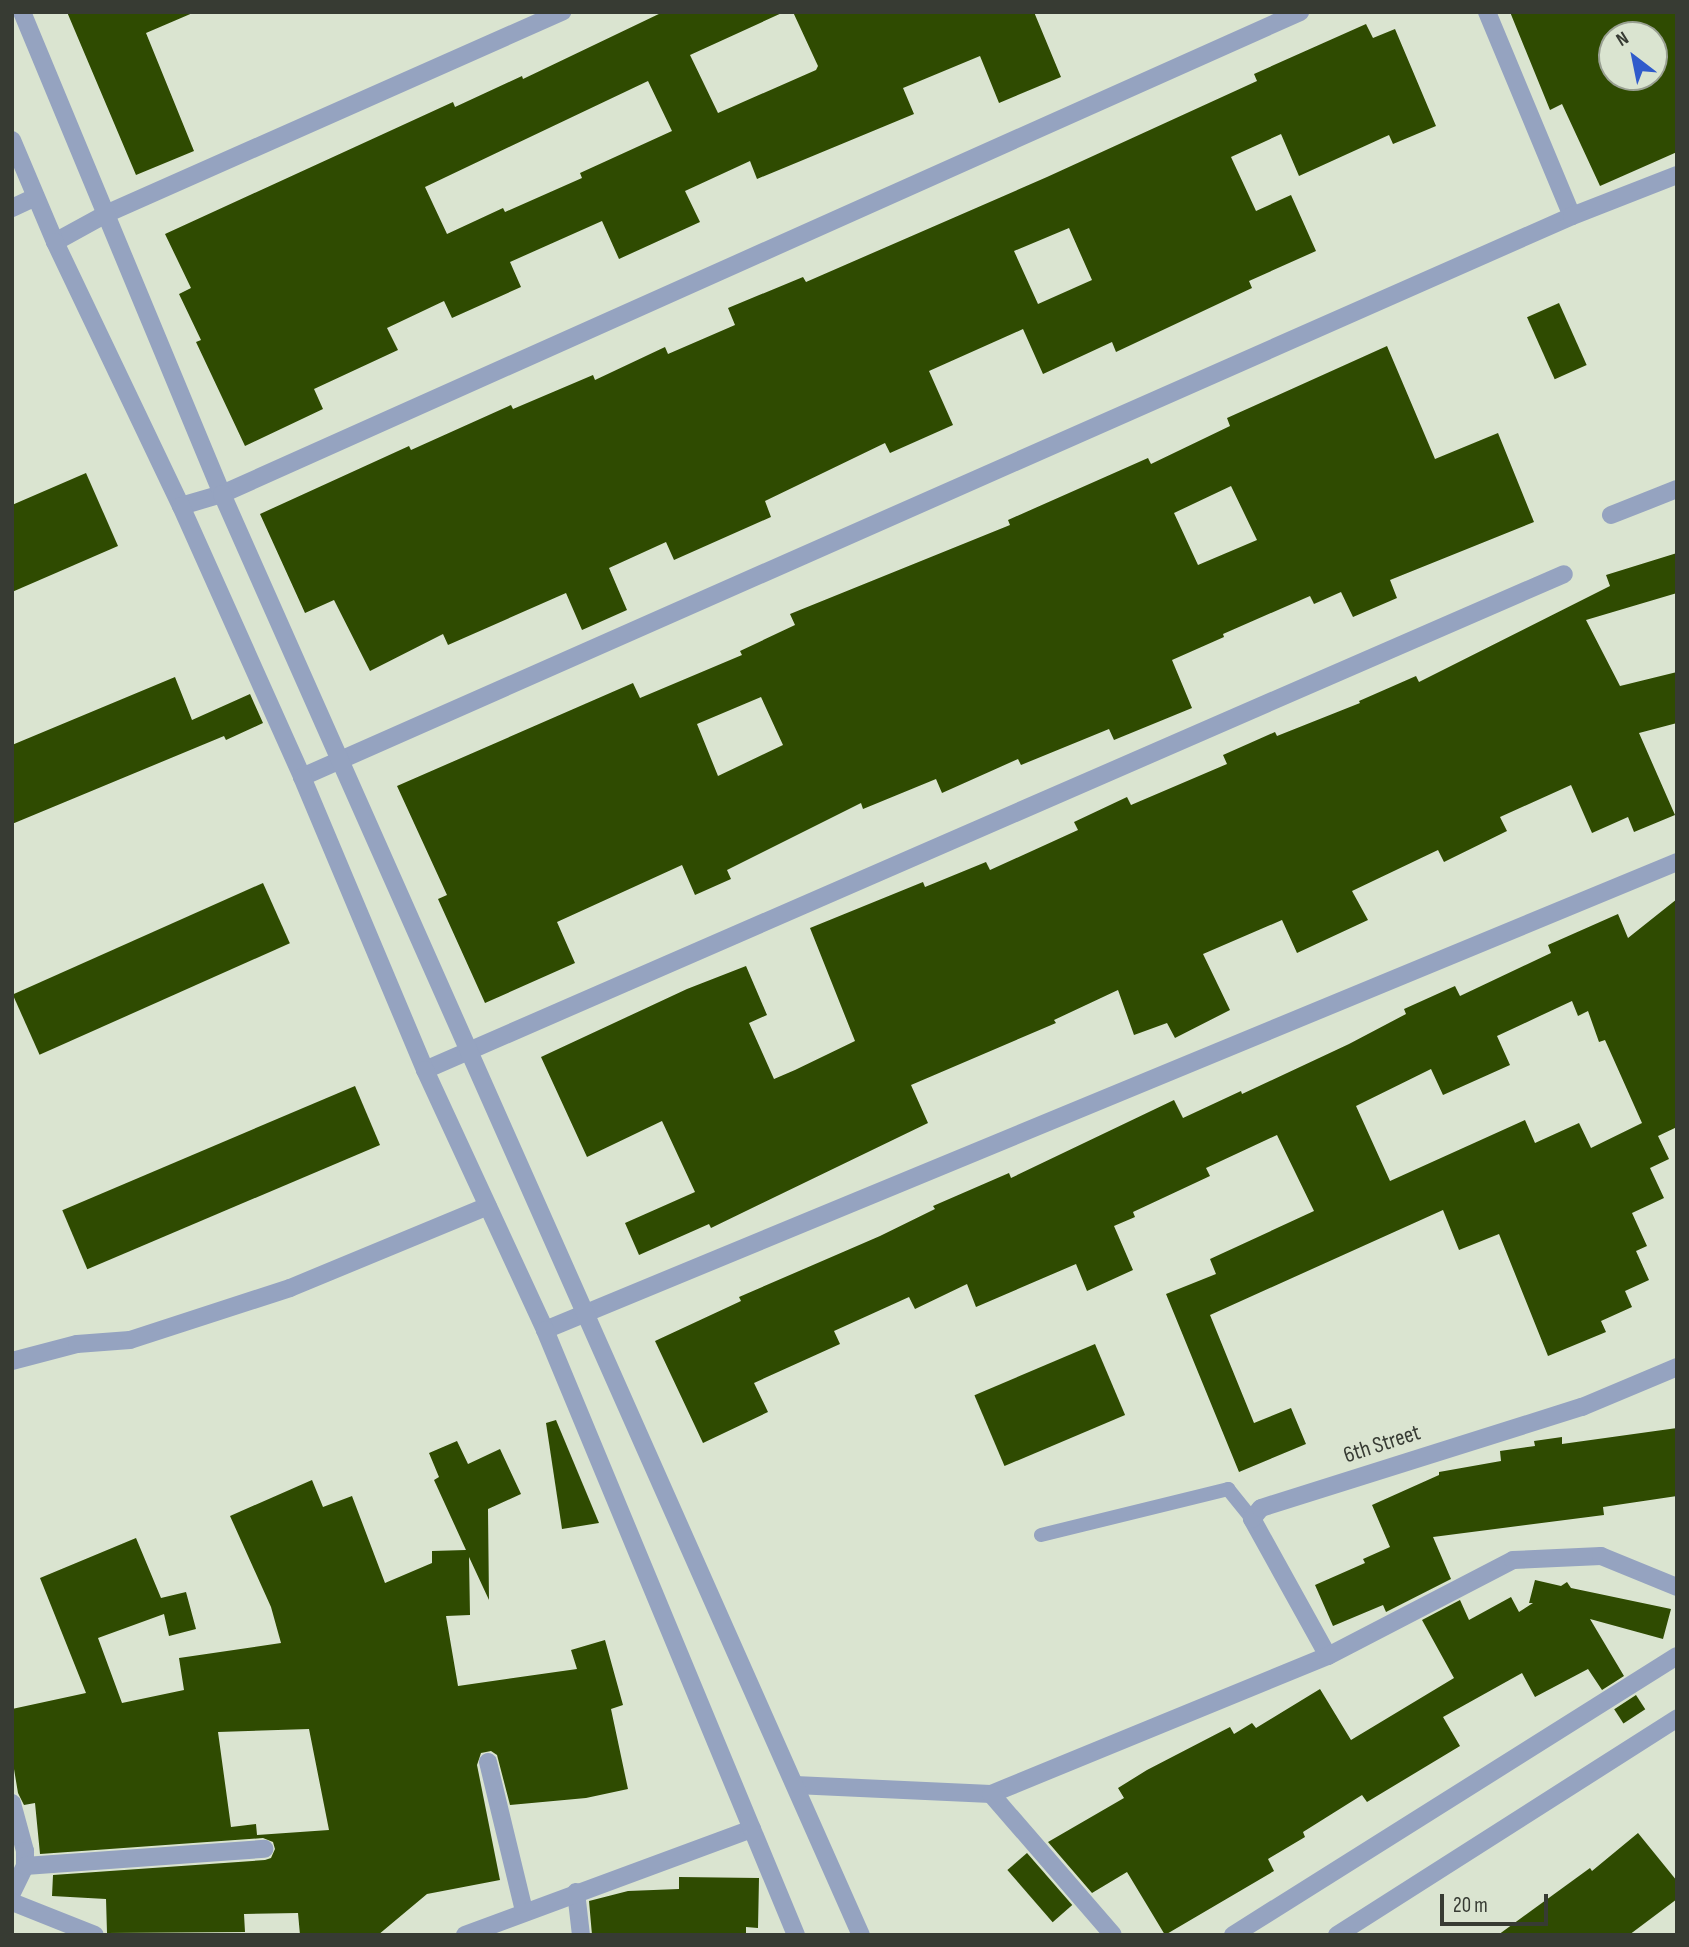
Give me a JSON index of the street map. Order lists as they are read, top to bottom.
{
  "streets": {
    "street": ["6th Street"]
  },
  "scale_bar": "20 m",
  "north": "top left"
}
